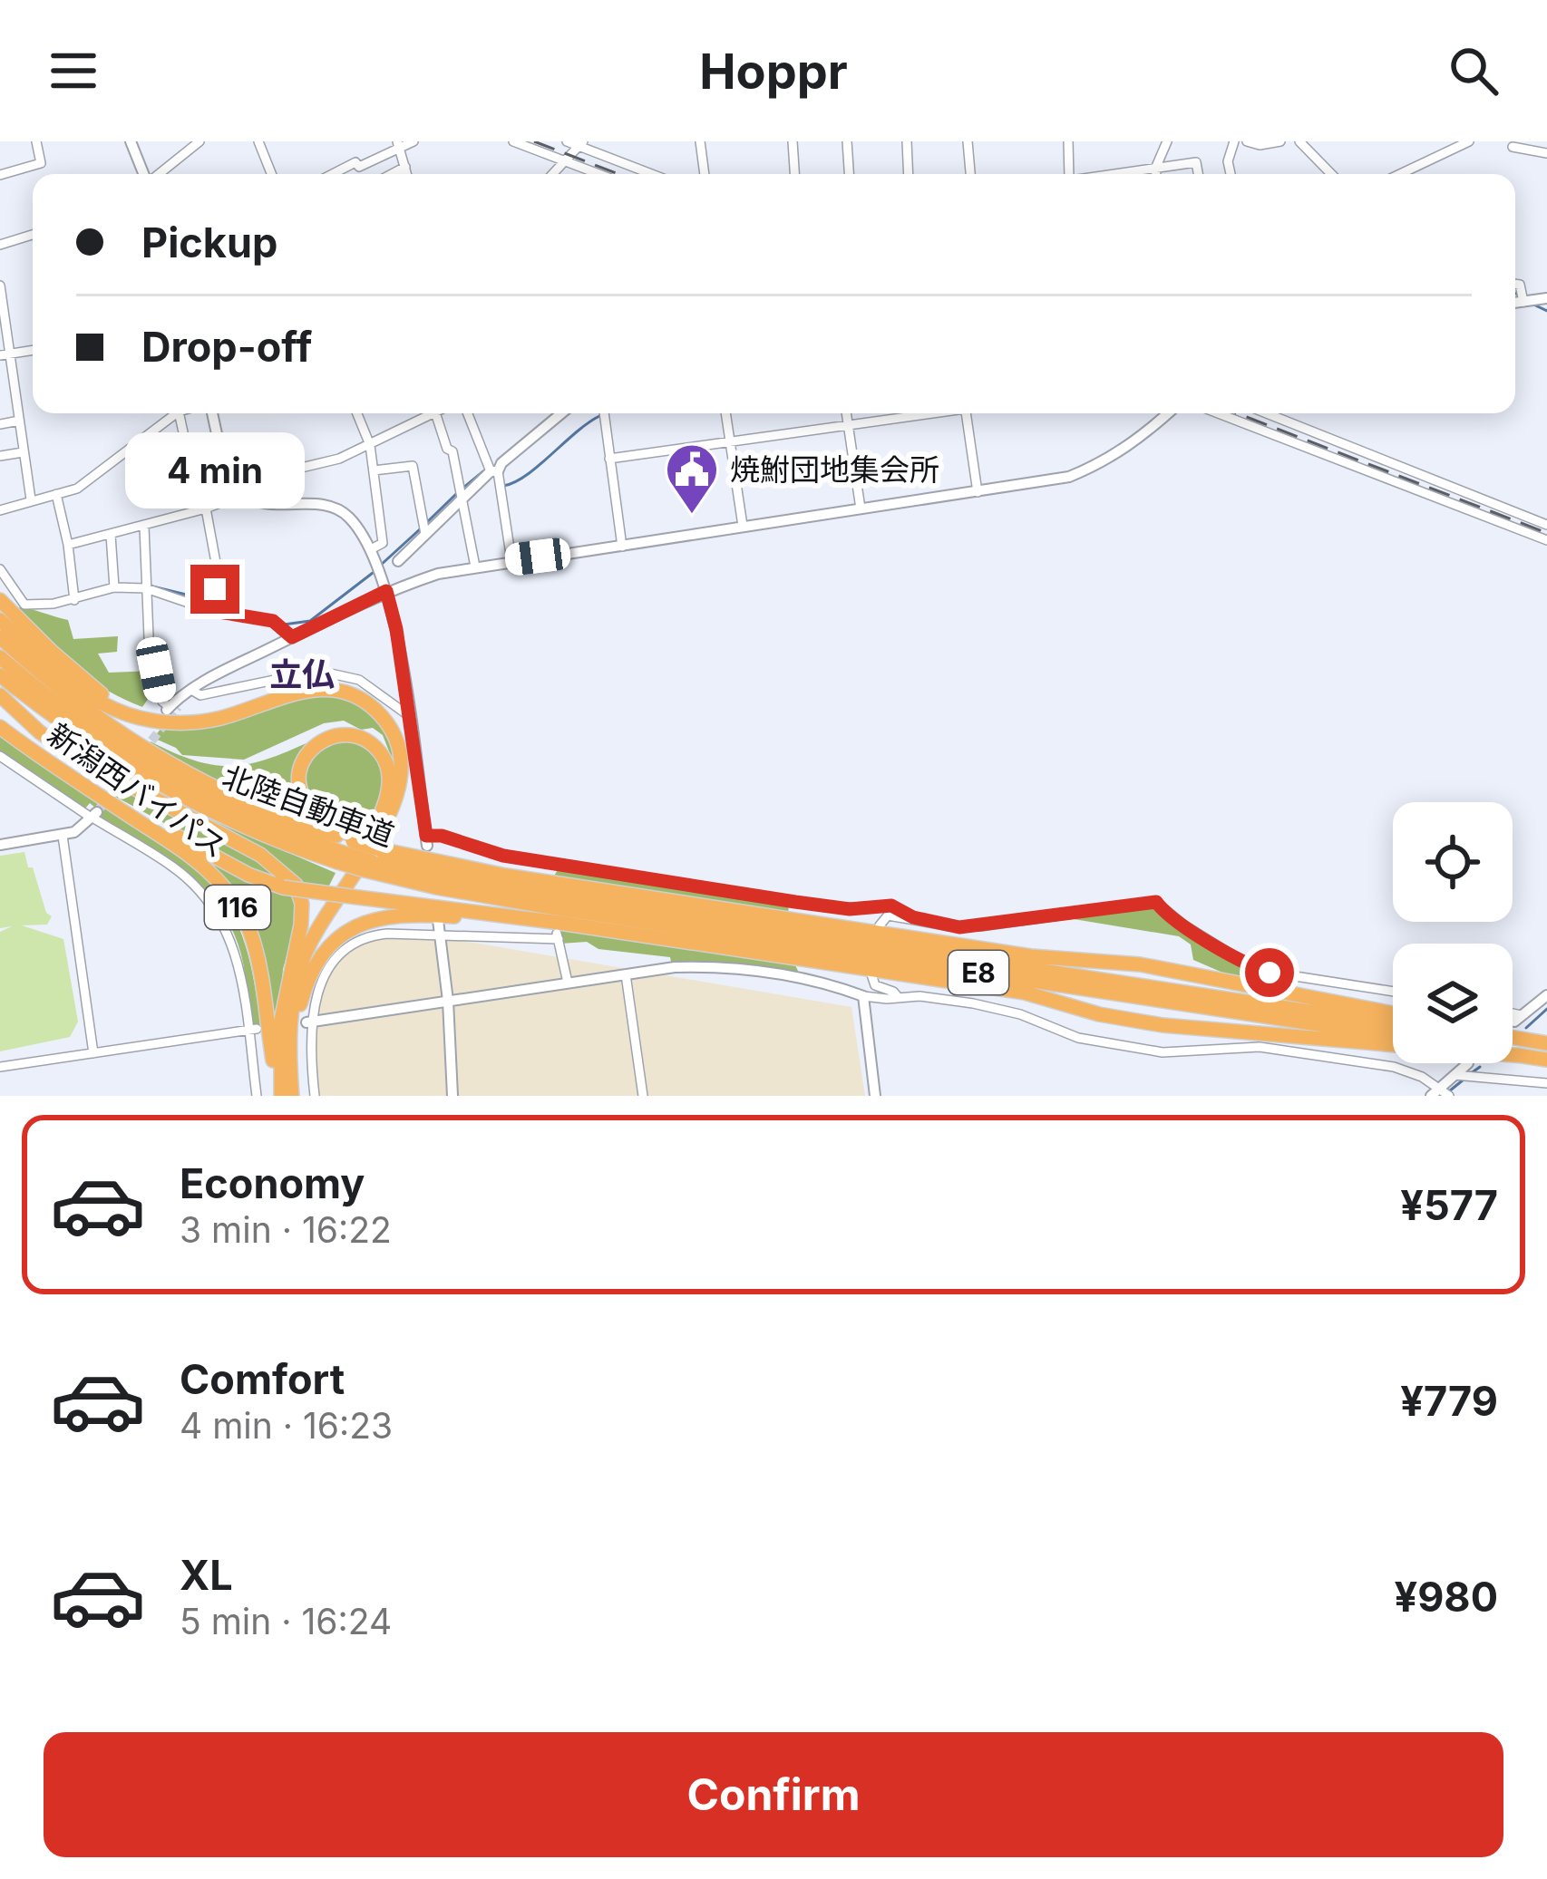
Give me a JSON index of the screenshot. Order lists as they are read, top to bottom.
{
  "streets": {
    "highway": [
      "新潟西バイパス",
      "北陸自動車道",
      "116",
      "E8"
    ]
  },
  "districts": ["立仏"],
  "places": {
    "public building": ["焼鮒団地集会所"]
  },
  "page": {
    "header": "Hoppr",
    "banner": ["Pickup", "Drop-off"],
    "bubble": "4 min",
    "list": [
      {
        "name": "Economy",
        "note": "3 min · 16:22",
        "value": "¥577"
      },
      {
        "name": "Comfort",
        "note": "4 min · 16:23",
        "value": "¥779"
      },
      {
        "name": "XL",
        "note": "5 min · 16:24",
        "value": "¥980"
      }
    ],
    "buttons": "Confirm"
  }
}
